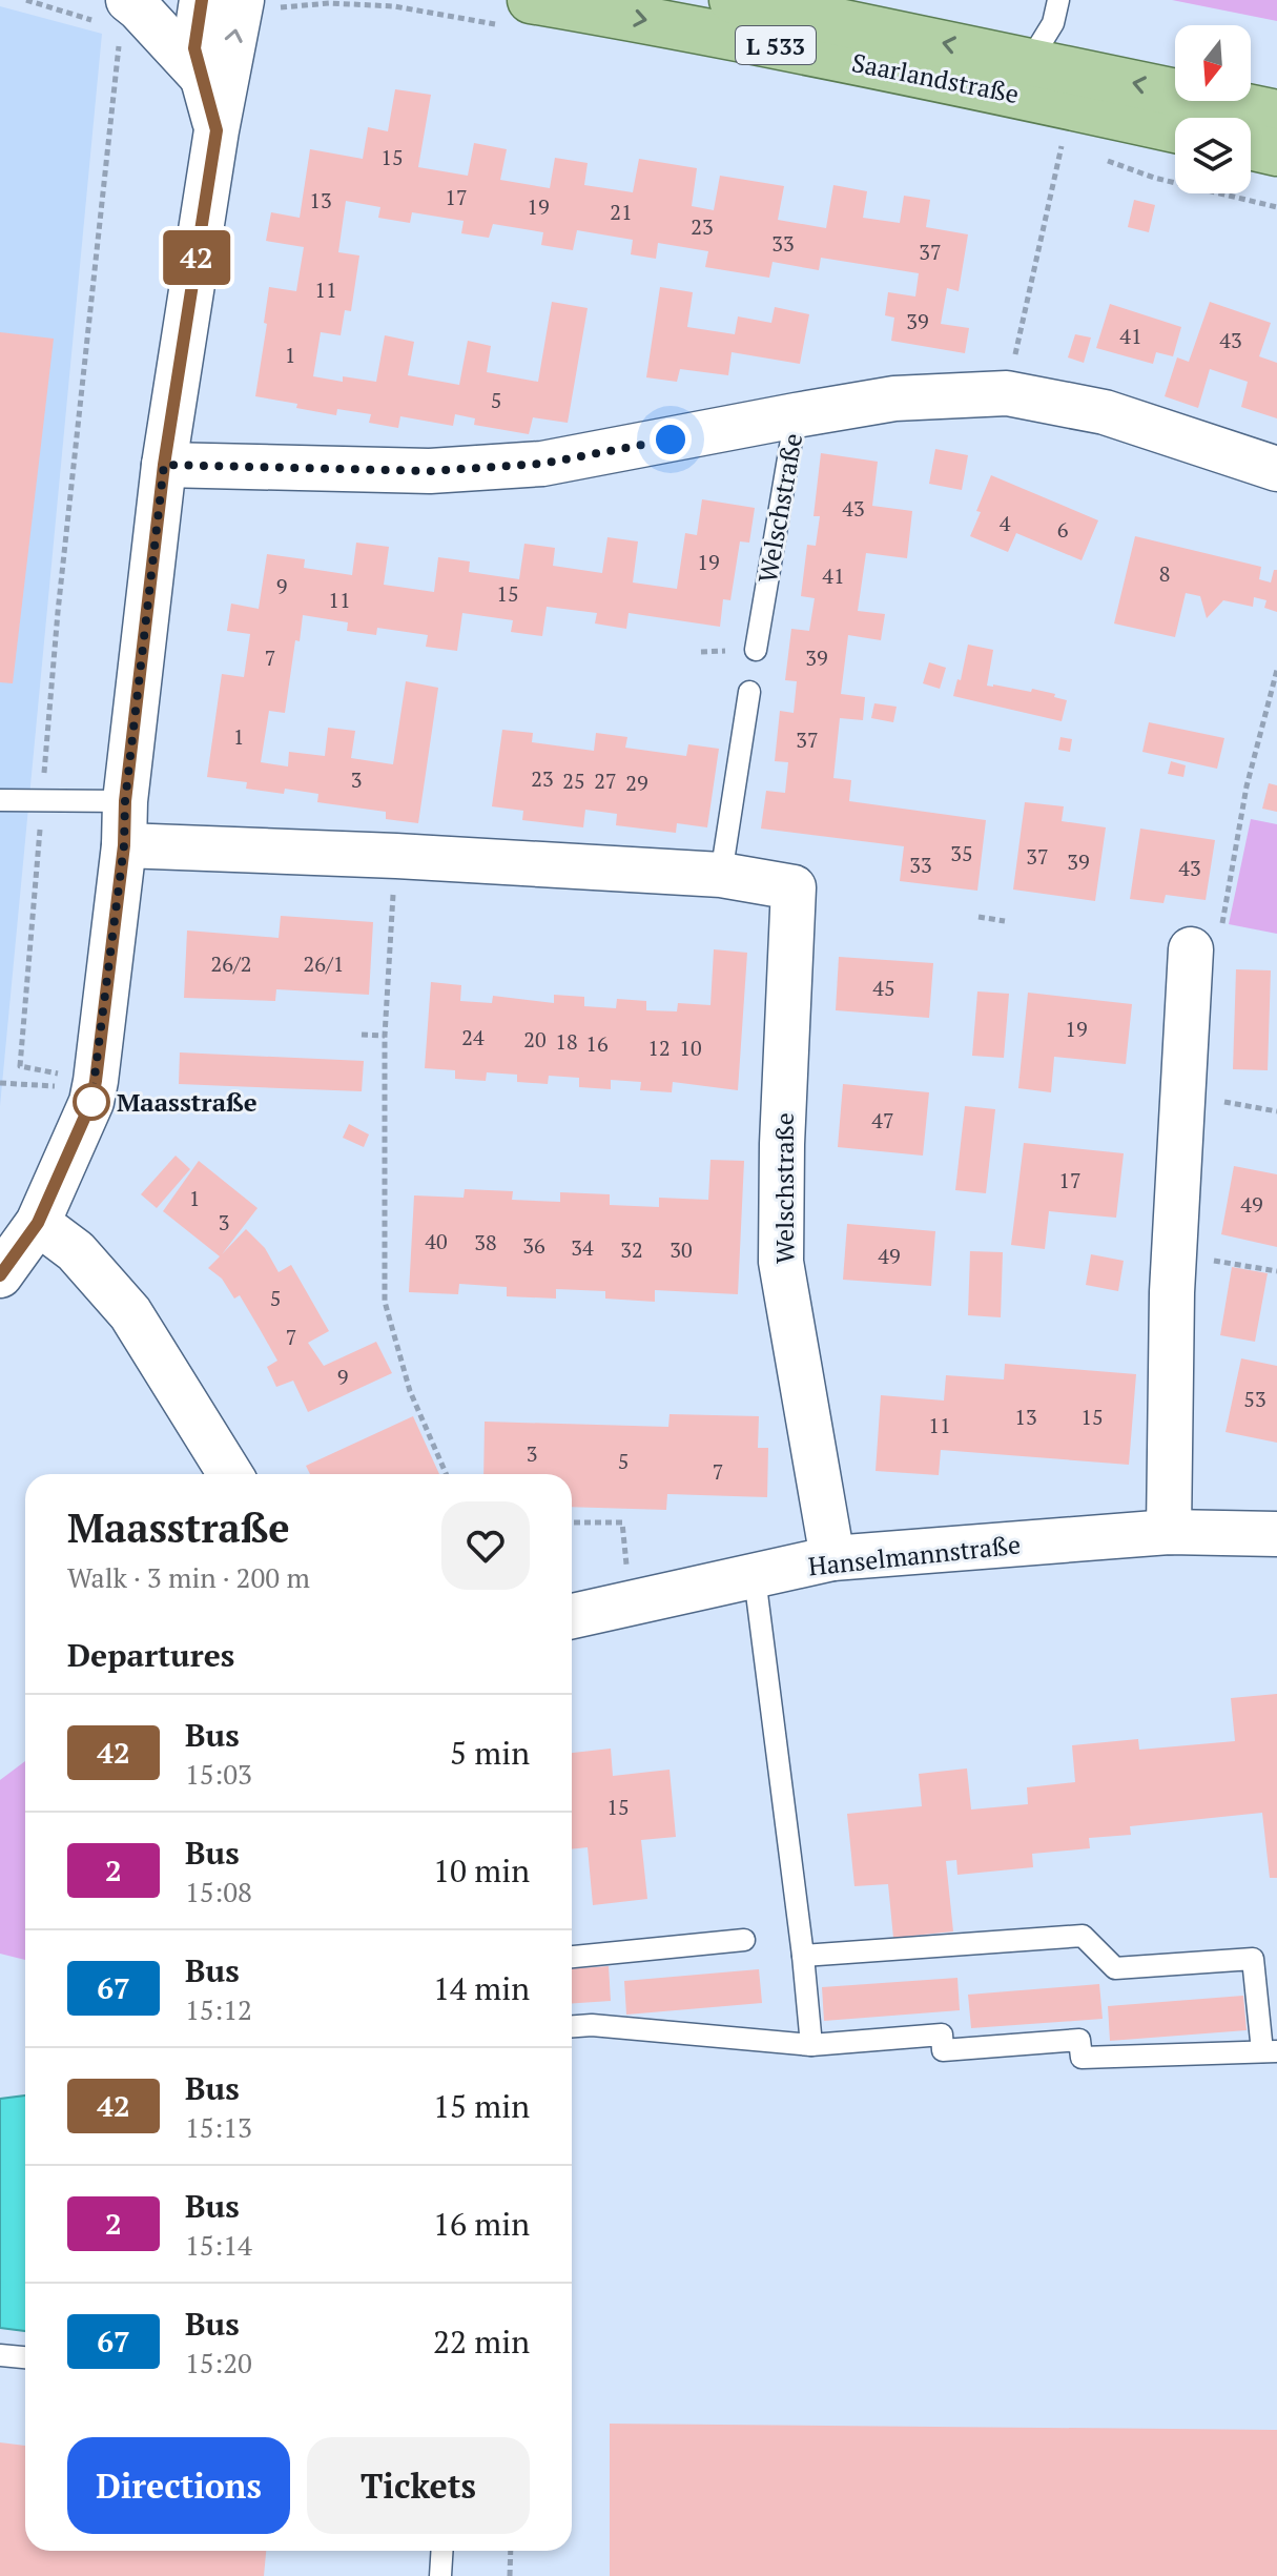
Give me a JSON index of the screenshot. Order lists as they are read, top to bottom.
{
  "streets": {
    "main road": ["L 533", "Saarlandstraße"],
    "street": ["Welschstraße", "Hanselmannstraße"]
  },
  "crossings": [
    ["Welschstraße", "Hanselmannstraße"]
  ],
  "places": ["Maasstraße"],
  "lines": ["bus line 42"],
  "house_numbers": [
    "15",
    "17",
    "13",
    "19",
    "21",
    "23",
    "33",
    "37",
    "11",
    "39",
    "41",
    "43",
    "1",
    "5",
    "43",
    "4",
    "6",
    "19",
    "8",
    "41",
    "9",
    "15",
    "11",
    "7",
    "39",
    "1",
    "37",
    "23",
    "3",
    "25",
    "27",
    "29",
    "35",
    "37",
    "39",
    "33",
    "43",
    "26/2",
    "26/1",
    "45",
    "19",
    "24",
    "20",
    "18",
    "16",
    "12",
    "10",
    "47",
    "17",
    "1",
    "49",
    "3",
    "40",
    "38",
    "36",
    "34",
    "32",
    "30",
    "49",
    "5",
    "7",
    "9",
    "53",
    "13",
    "15",
    "11",
    "3",
    "5",
    "7",
    "15"
  ],
  "north": "bottom",
  "page": {
    "on_map": "42",
    "heading": [
      ["Maasstraße", "Walk · 3 min · 200 m"],
      "Departures"
    ],
    "list": [
      {
        "mark": "42",
        "name": "Bus",
        "note": "15:03",
        "value": "5 min"
      },
      {
        "mark": "2",
        "name": "Bus",
        "note": "15:08",
        "value": "10 min"
      },
      {
        "mark": "67",
        "name": "Bus",
        "note": "15:12",
        "value": "14 min"
      },
      {
        "mark": "42",
        "name": "Bus",
        "note": "15:13",
        "value": "15 min"
      },
      {
        "mark": "2",
        "name": "Bus",
        "note": "15:14",
        "value": "16 min"
      },
      {
        "mark": "67",
        "name": "Bus",
        "note": "15:20",
        "value": "22 min"
      }
    ],
    "buttons": ["Directions", "Tickets"]
  }
}
